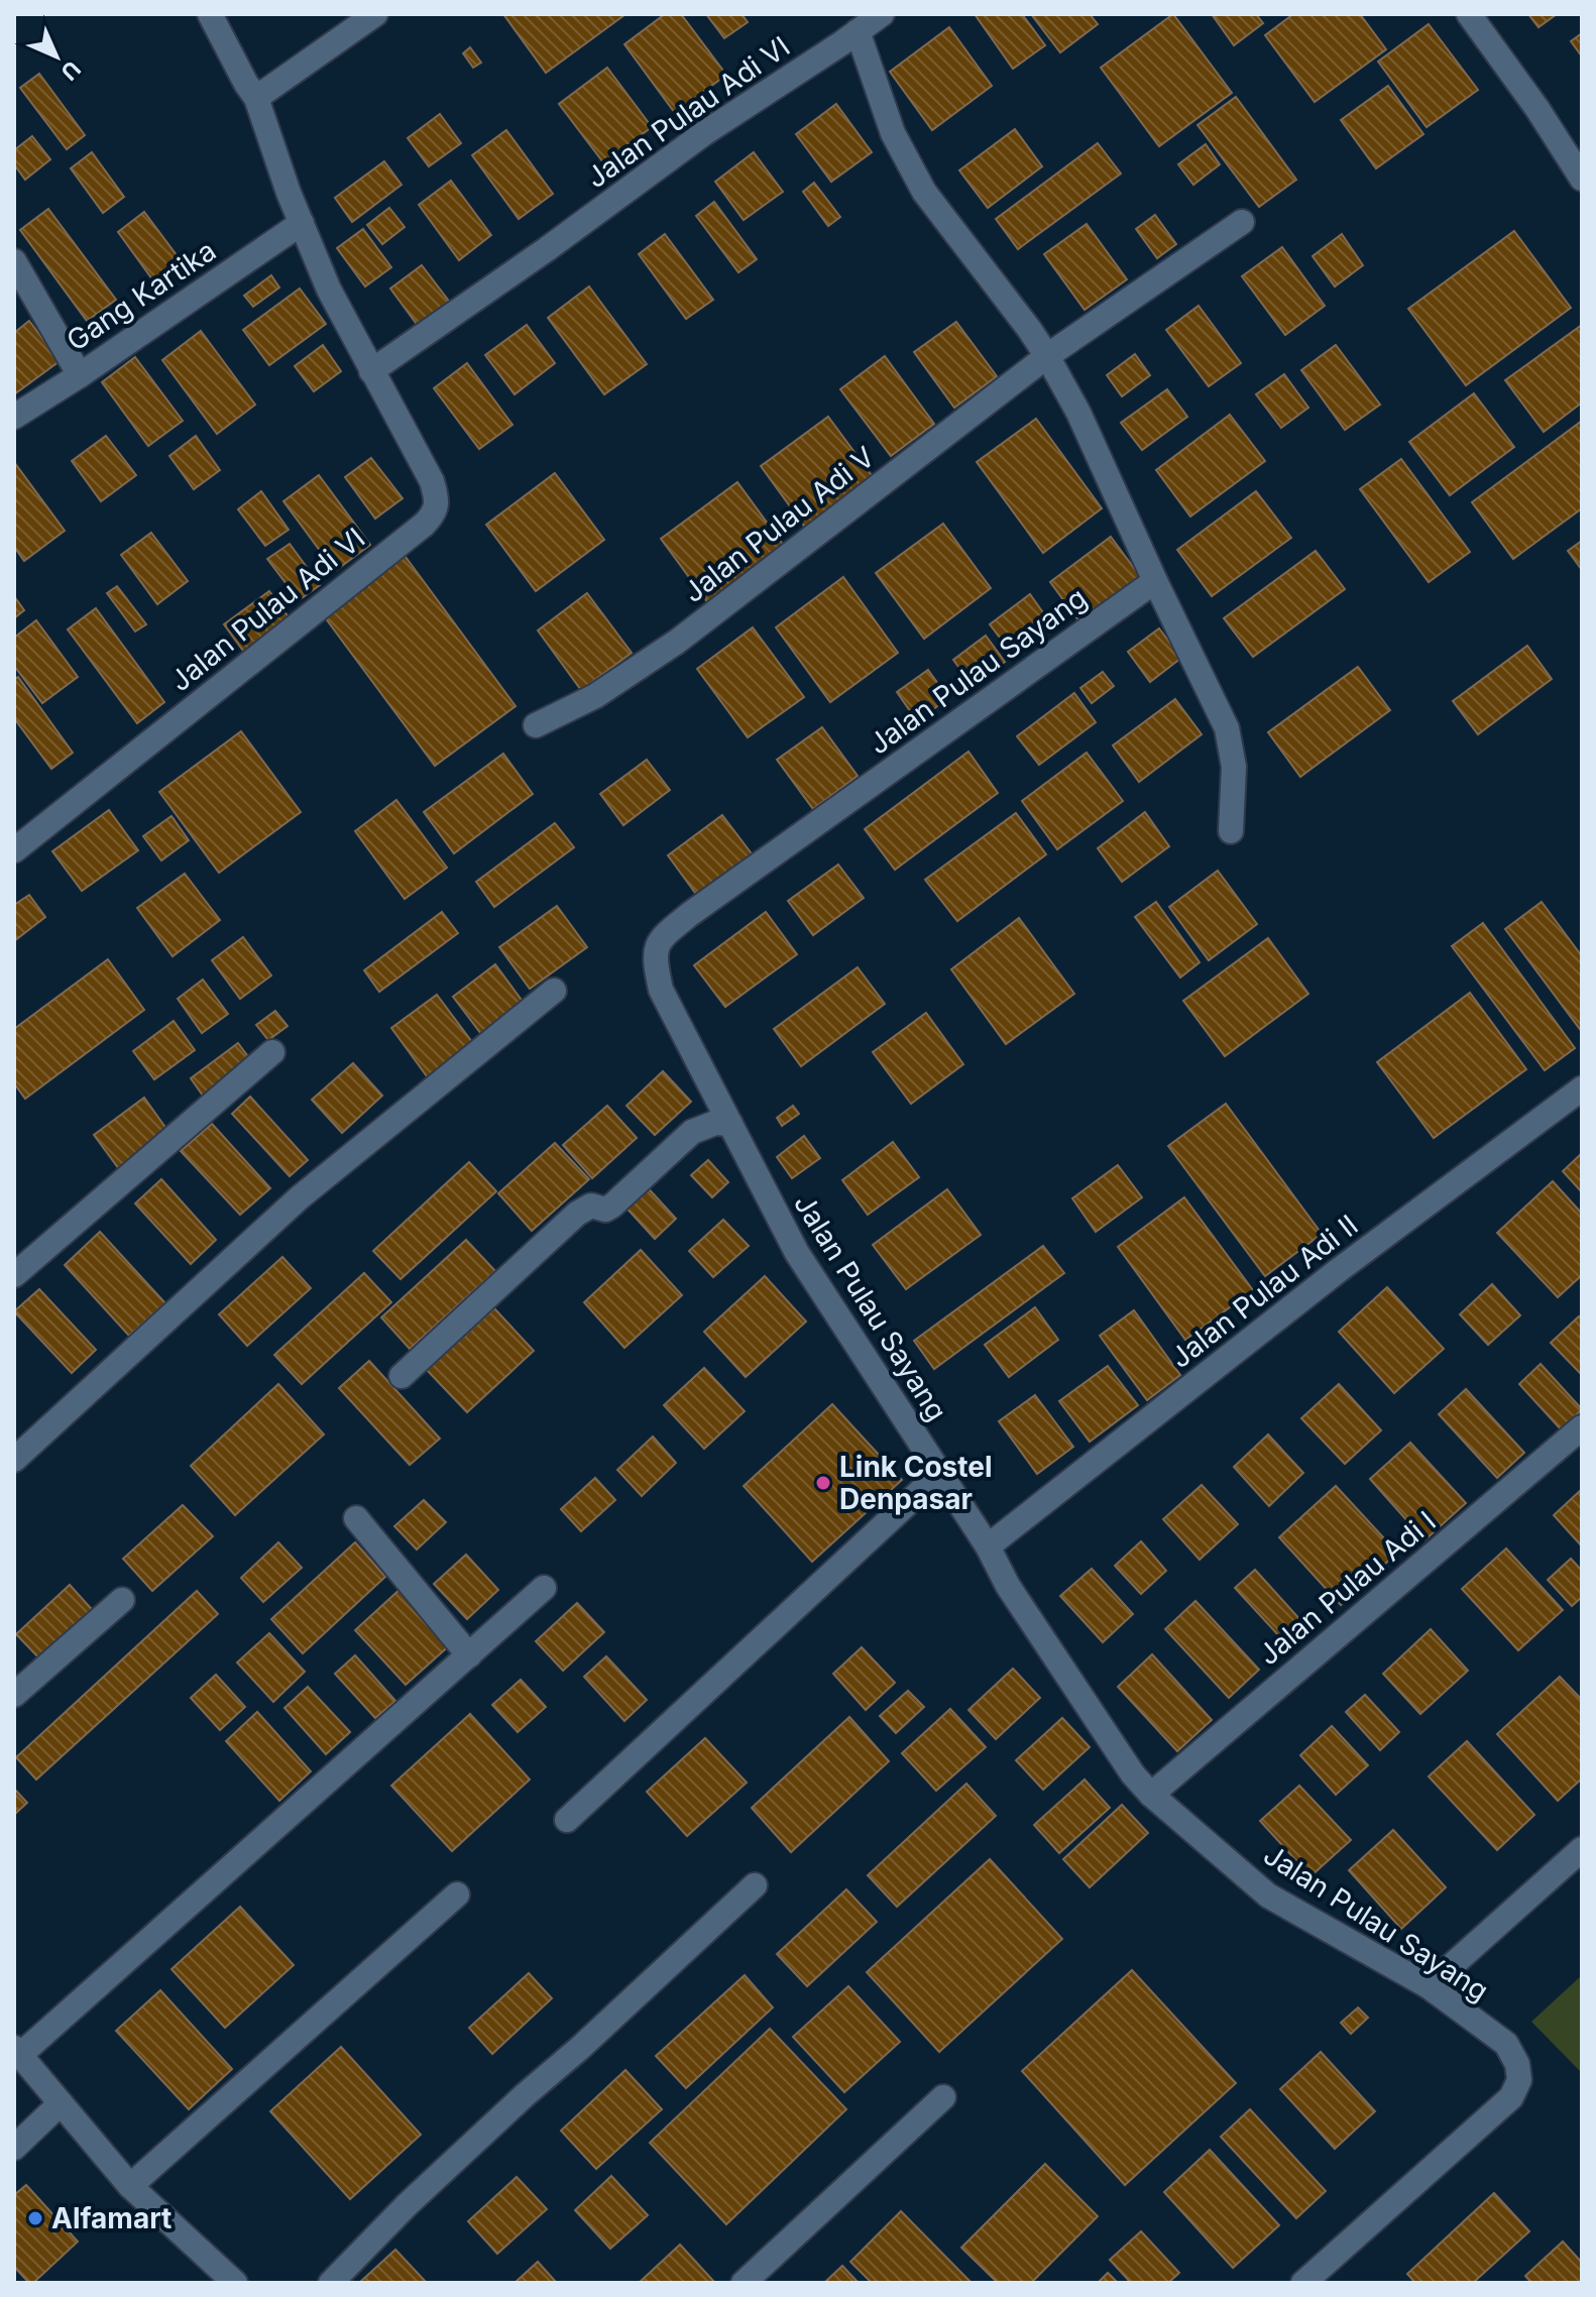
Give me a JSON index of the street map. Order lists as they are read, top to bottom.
{
  "streets": {
    "street": [
      "Jalan Pulau Adi VI",
      "Gang Kartika",
      "Jalan Pulau Adi V",
      "Jalan Pulau Sayang",
      "Jalan Pulau Adi II",
      "Jalan Pulau Adi I"
    ]
  },
  "crossings": [
    ["Jalan Pulau Adi VI", "Gang Kartika"],
    ["Jalan Pulau Sayang", "Jalan Pulau Adi II"],
    ["Jalan Pulau Sayang", "Jalan Pulau Adi I"]
  ],
  "places": ["Link Costel Denpasar", "Alfamart"],
  "north": "bottom right"
}
